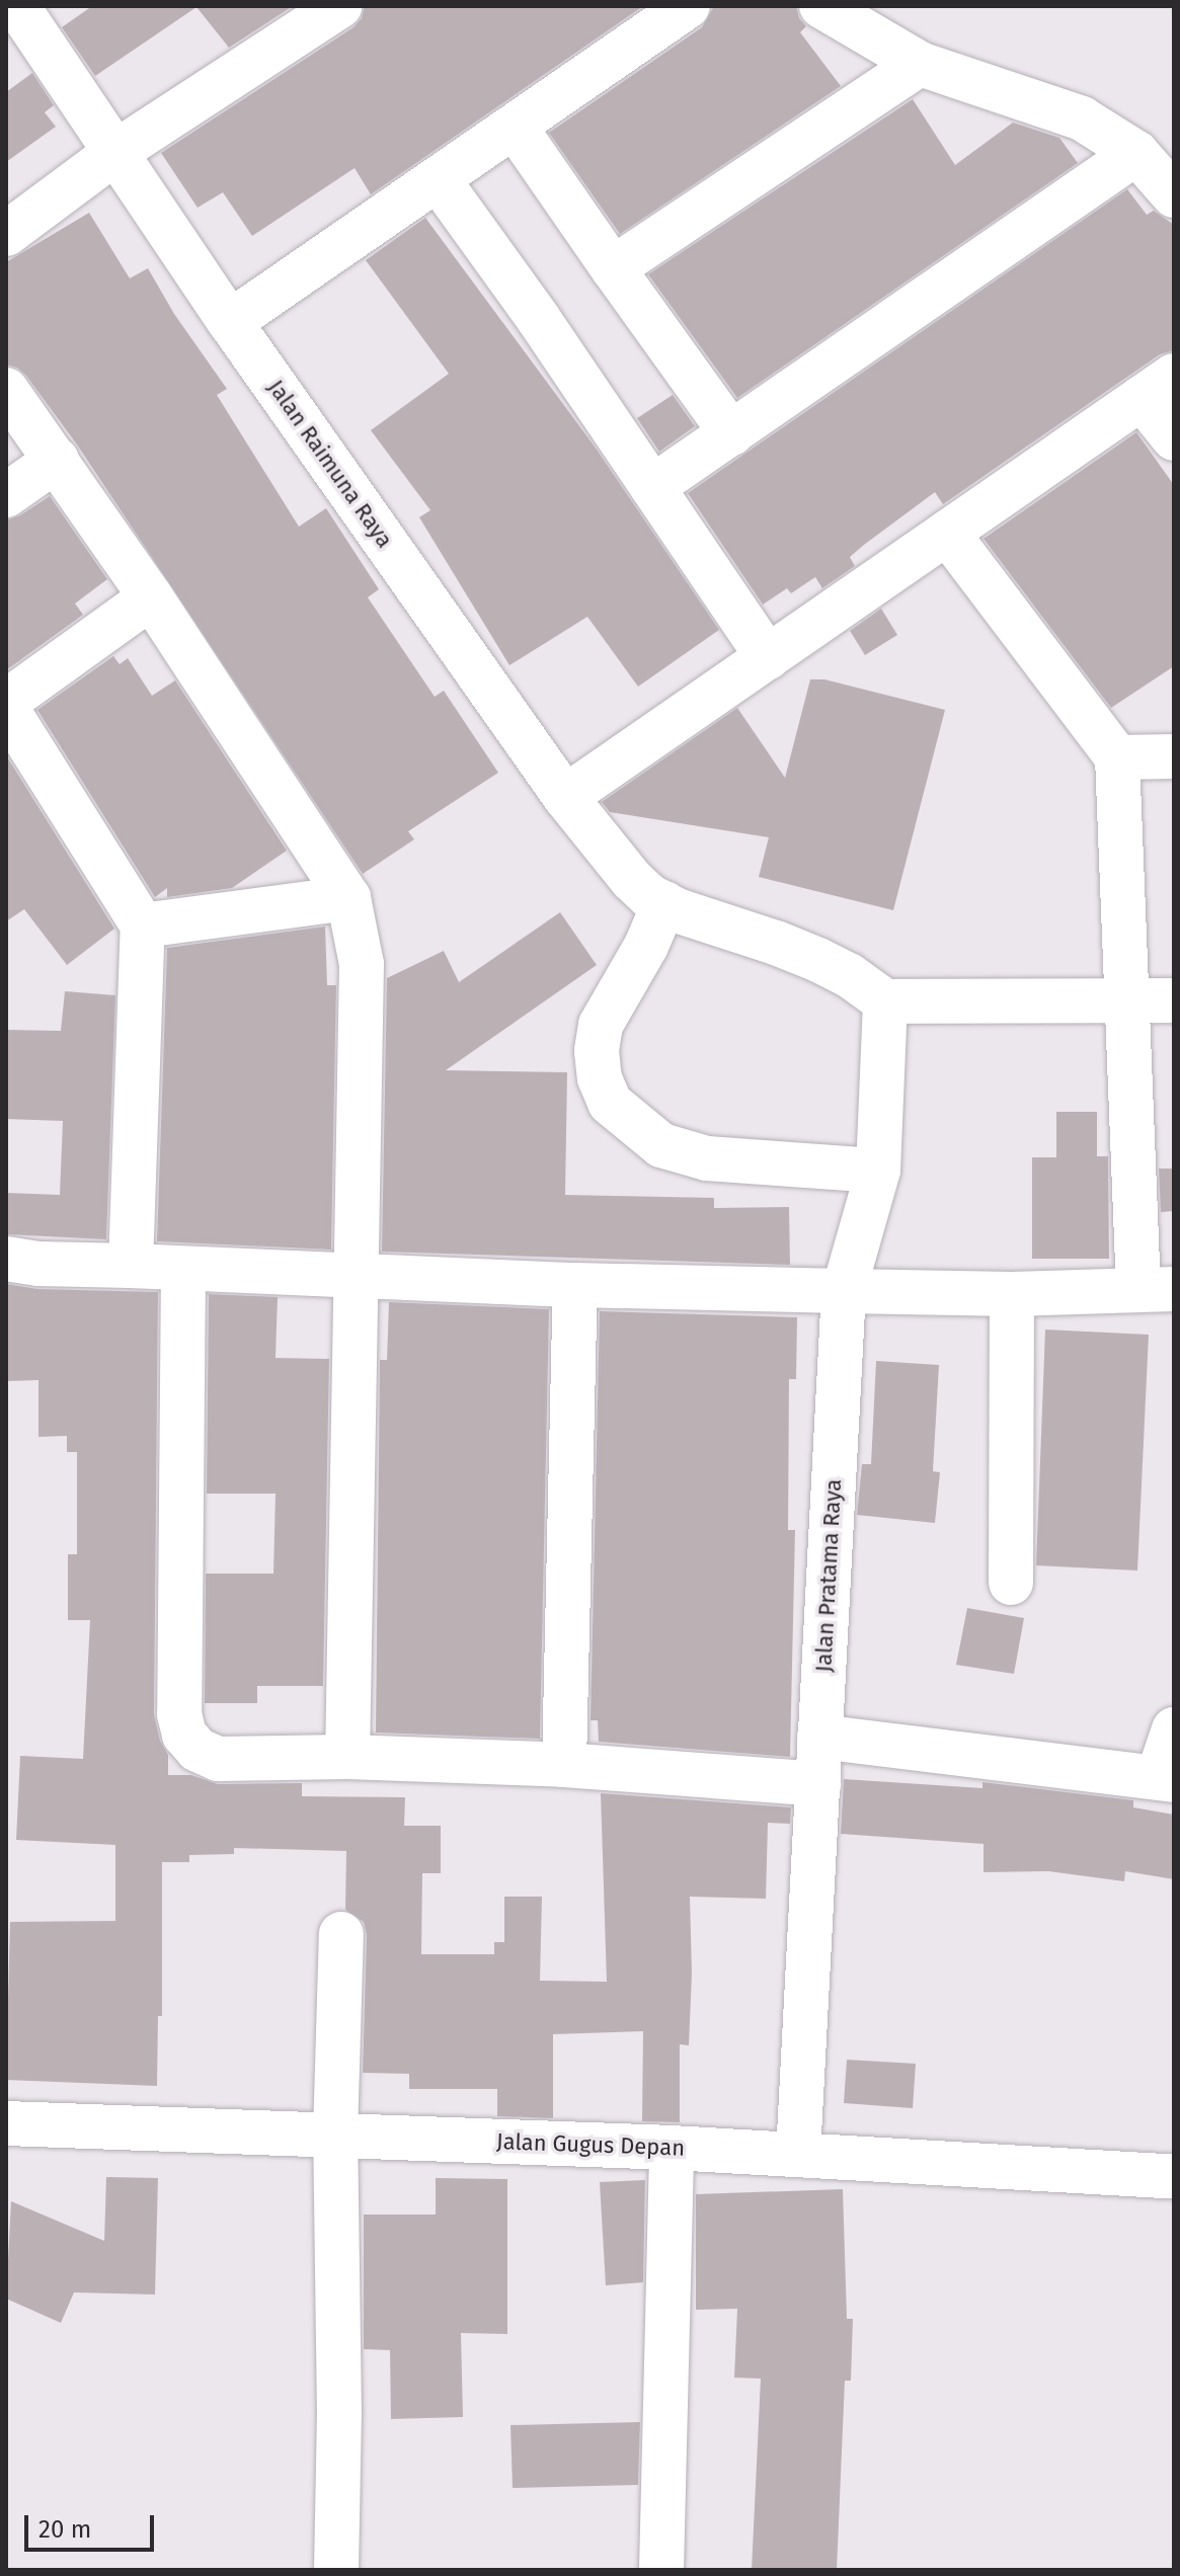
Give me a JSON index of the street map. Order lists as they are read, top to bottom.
{
  "streets": {
    "street": ["Jalan Raimuna Raya", "Jalan Pratama Raya", "Jalan Gugus Depan"]
  },
  "crossings": [
    ["Jalan Raimuna Raya", "Jalan Pratama Raya"],
    ["Jalan Pratama Raya", "Jalan Gugus Depan"]
  ],
  "scale_bar": "20 m"
}
